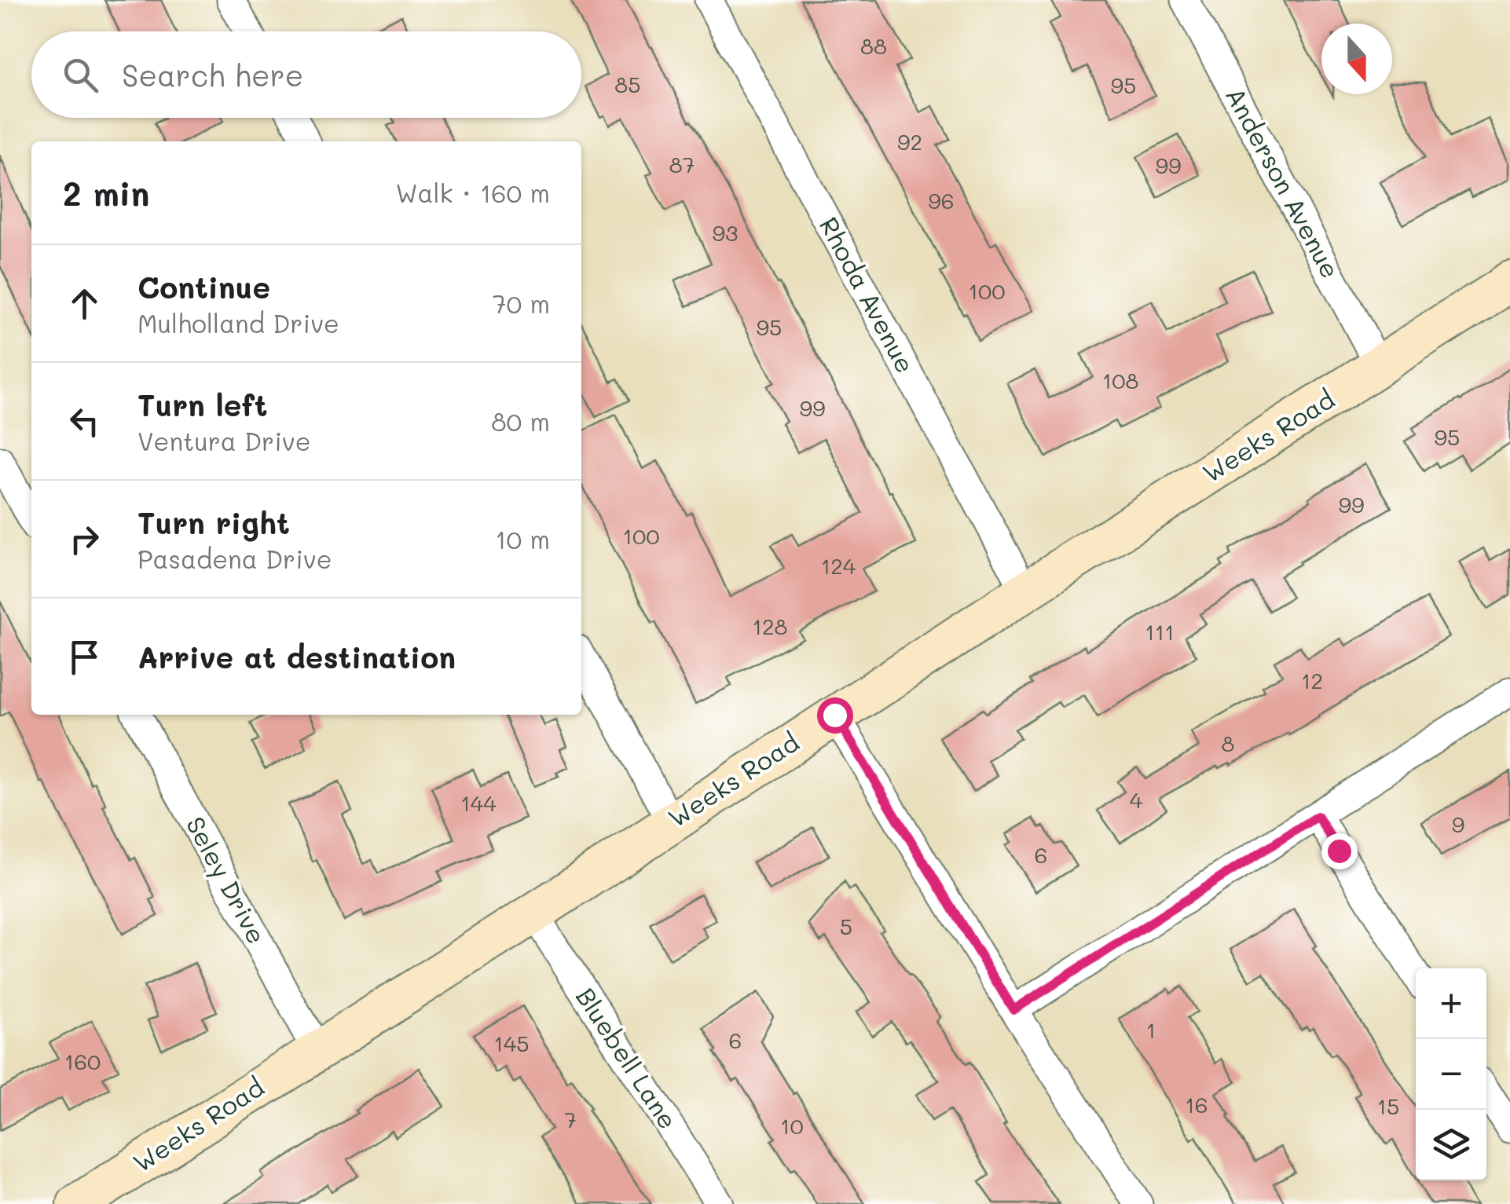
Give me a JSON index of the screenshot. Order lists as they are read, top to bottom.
{
  "streets": {
    "street": [
      "Anderson Avenue",
      "Rhoda Avenue",
      "Weeks Road",
      "Seley Drive",
      "Bluebell Lane"
    ]
  },
  "crossings": [
    ["Anderson Avenue", "Weeks Road"],
    ["Rhoda Avenue", "Weeks Road"],
    ["Weeks Road", "Seley Drive"],
    ["Weeks Road", "Bluebell Lane"]
  ],
  "house_numbers": [
    "88",
    "85",
    "95",
    "92",
    "87",
    "99",
    "96",
    "93",
    "100",
    "95",
    "108",
    "99",
    "95",
    "99",
    "100",
    "124",
    "128",
    "111",
    "12",
    "8",
    "4",
    "144",
    "9",
    "6",
    "5",
    "1",
    "6",
    "145",
    "160",
    "16",
    "15",
    "7",
    "10"
  ],
  "north": "bottom",
  "page": {
    "search": "Search here",
    "heading": ["2 min", "Walk · 160 m"],
    "list": [
      ["Continue", "Mulholland Drive", "70 m"],
      ["Turn left", "Ventura Drive", "80 m"],
      ["Turn right", "Pasadena Drive", "10 m"],
      "Arrive at destination"
    ],
    "map_buttons": ["+", "−"]
  }
}
